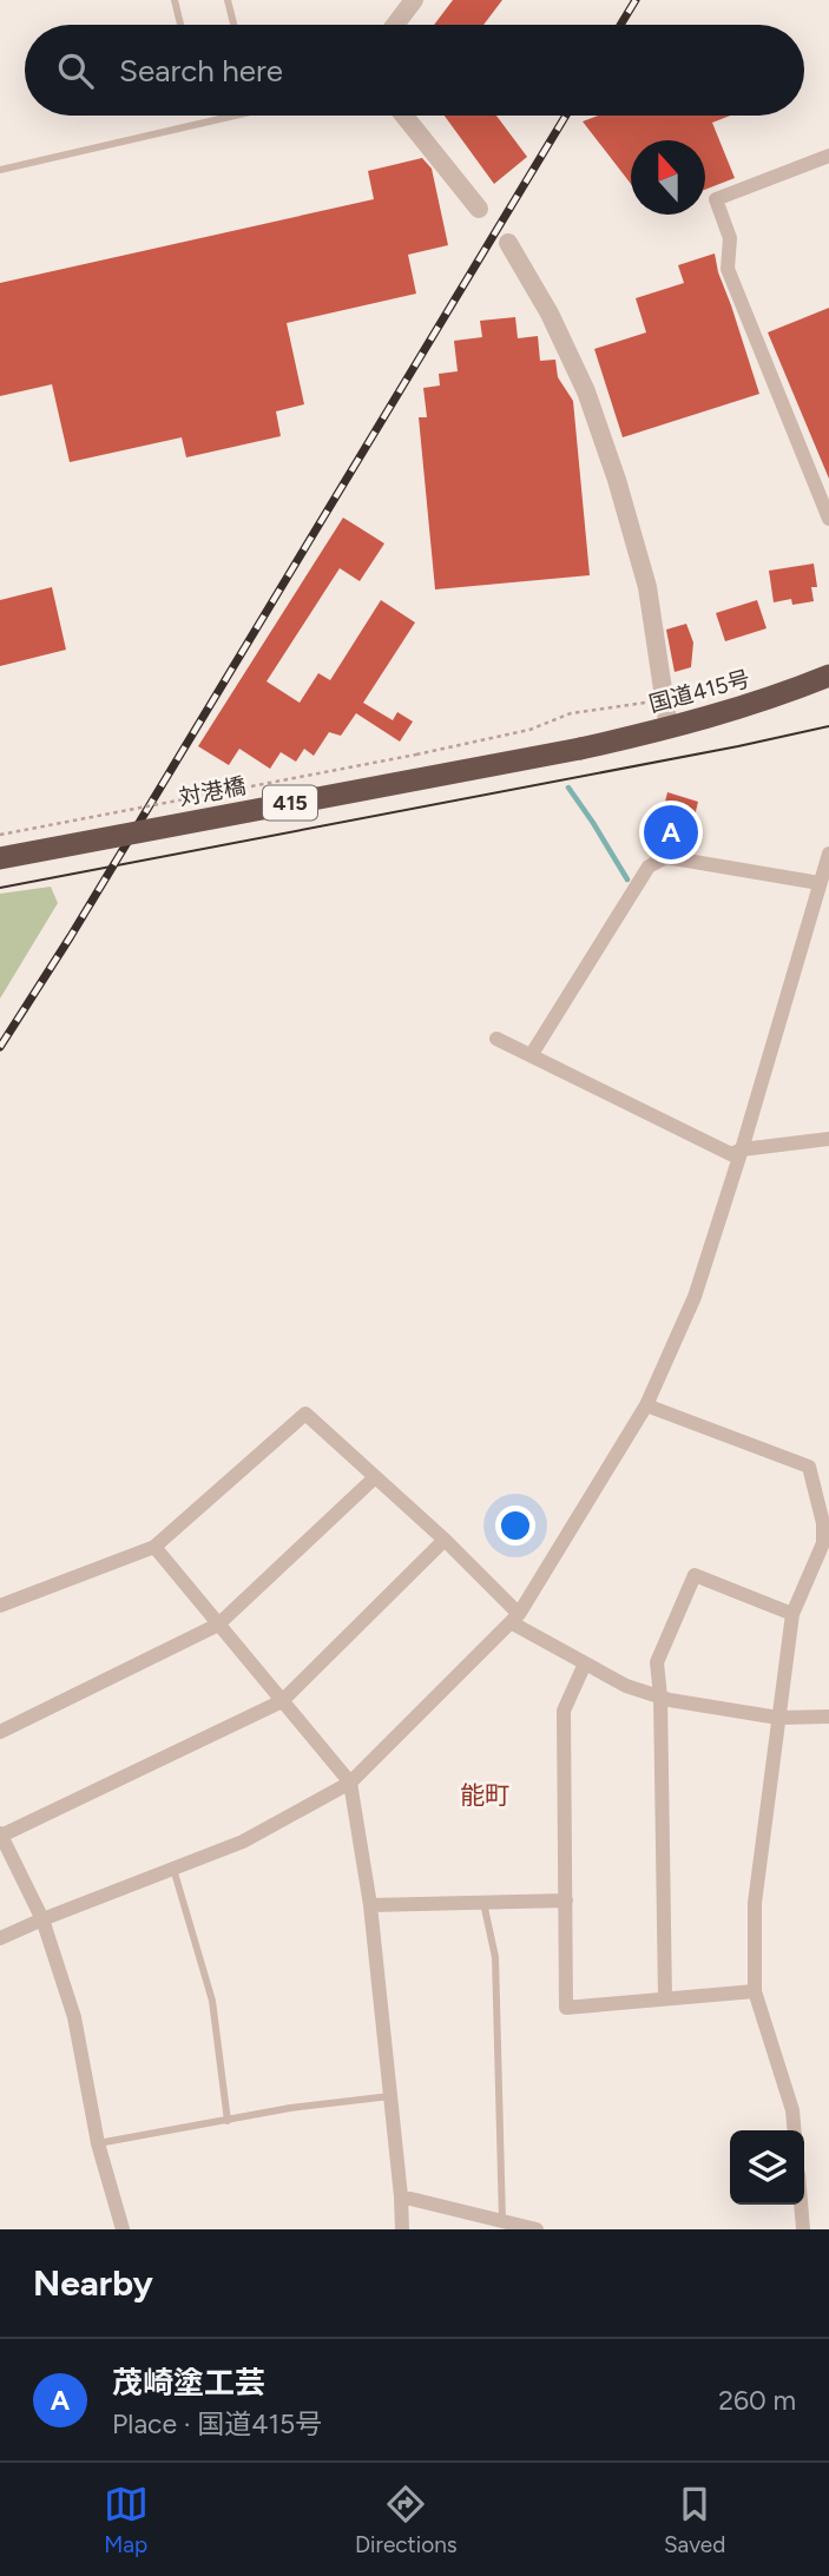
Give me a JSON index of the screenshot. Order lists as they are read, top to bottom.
{
  "streets": {
    "highway": ["国道415号", "対港橋", "415"]
  },
  "crossings": [
    ["国道415号", "対港橋"]
  ],
  "districts": ["能町"],
  "north": "top",
  "page": {
    "search": "Search here",
    "pins": "A",
    "heading": "Nearby",
    "list": [
      {
        "mark": "A",
        "name": "茂崎塗工芸",
        "note": "Place · 国道415号",
        "value": "260 m"
      }
    ],
    "nav": ["Map", "Directions", "Saved"]
  }
}
